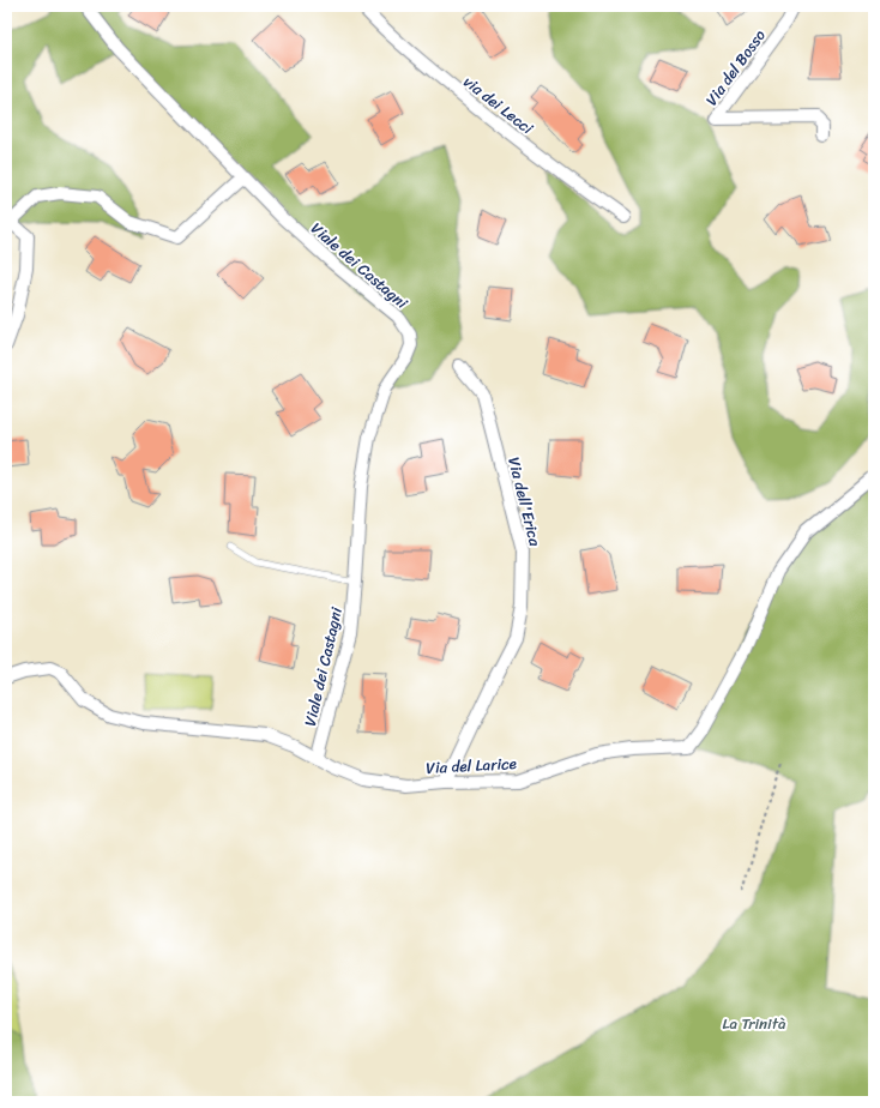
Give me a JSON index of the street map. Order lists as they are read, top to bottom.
{
  "streets": {
    "street": [
      "Via del Bosso",
      "via dei Lecci",
      "Viale dei Castagni",
      "Via dell'Erica",
      "Via del Larice"
    ]
  },
  "crossings": [
    ["Viale dei Castagni", "Via del Larice"],
    ["Via dell'Erica", "Via del Larice"]
  ],
  "parks": ["La Trinità"]
}
